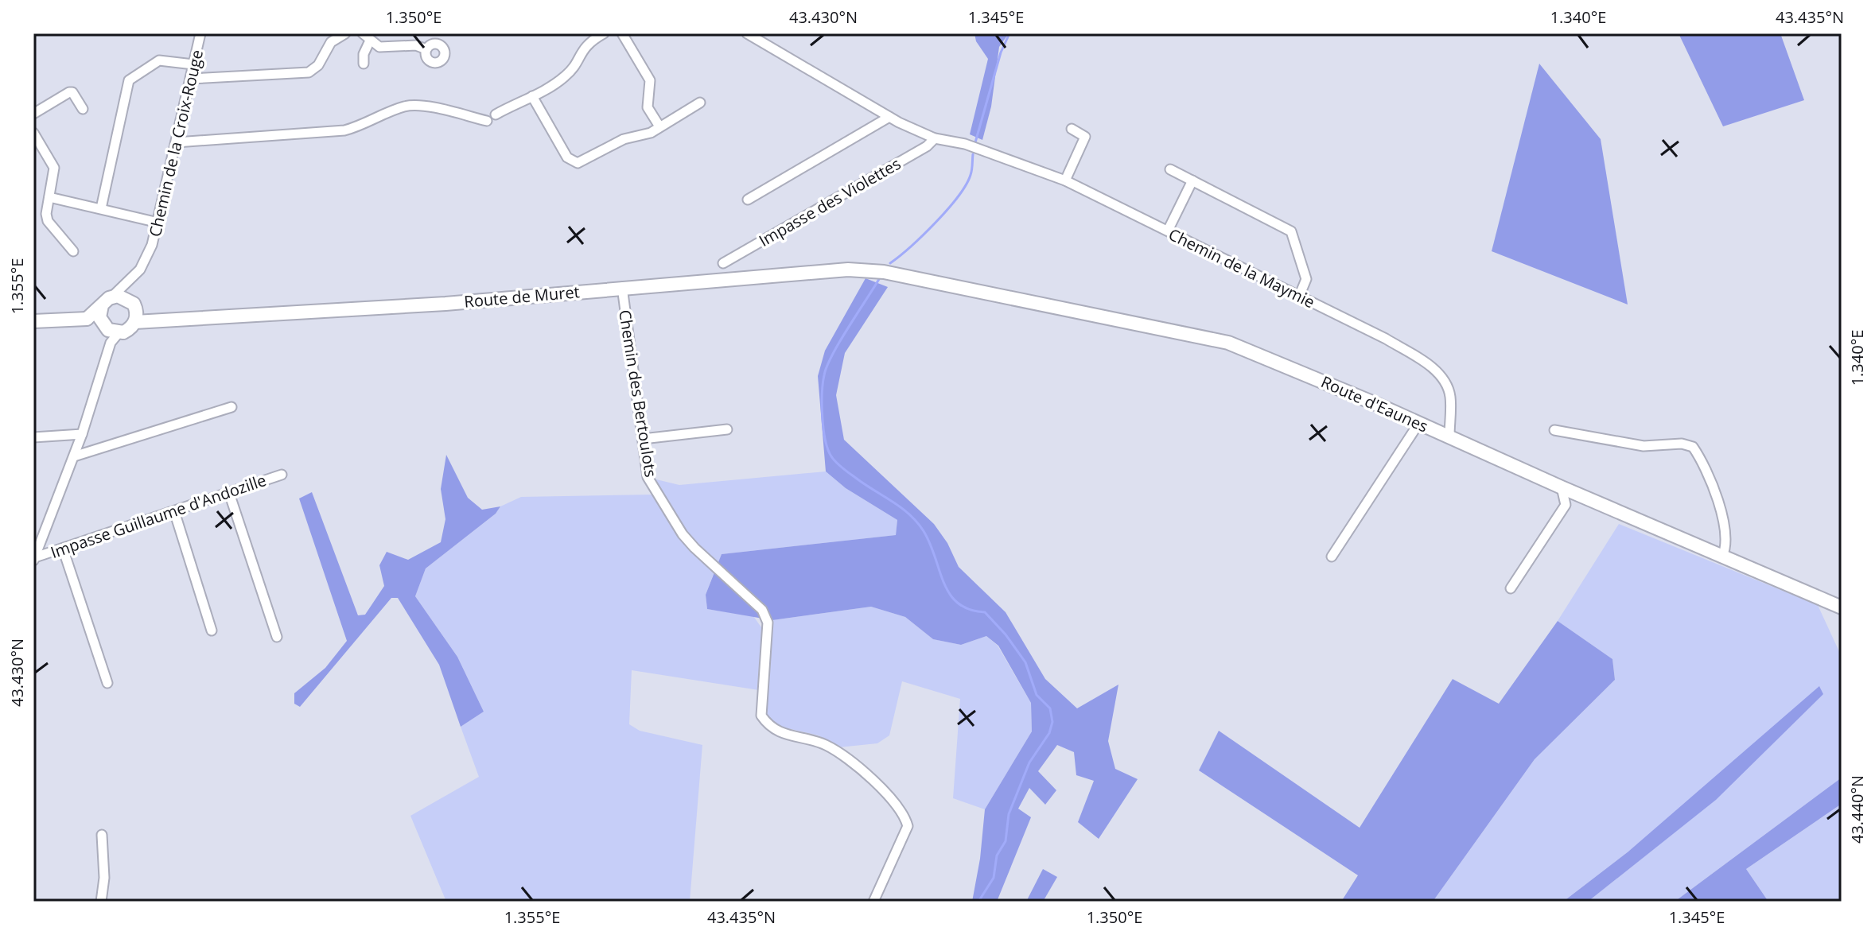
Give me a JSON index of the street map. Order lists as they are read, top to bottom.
{
  "streets": {
    "main road": ["Route de Muret", "Route d'Eaunes"],
    "street": [
      "Chemin de la Croix-Rouge",
      "Impasse des Violettes",
      "Chemin de la Maymie",
      "Chemin des Bertoulots",
      "Impasse Guillaume d'Andozille"
    ]
  },
  "crossings": [
    ["Impasse des Violettes", "Chemin de la Maymie"],
    ["Chemin de la Maymie", "Route d'Eaunes"],
    ["Route de Muret", "Chemin des Bertoulots"],
    ["Route de Muret", "Route d'Eaunes"]
  ],
  "coordinates": [
    "1.350°E",
    "43.430°N",
    "1.345°E",
    "1.340°E",
    "43.435°N",
    "1.355°E",
    "43.440°N"
  ]
}
